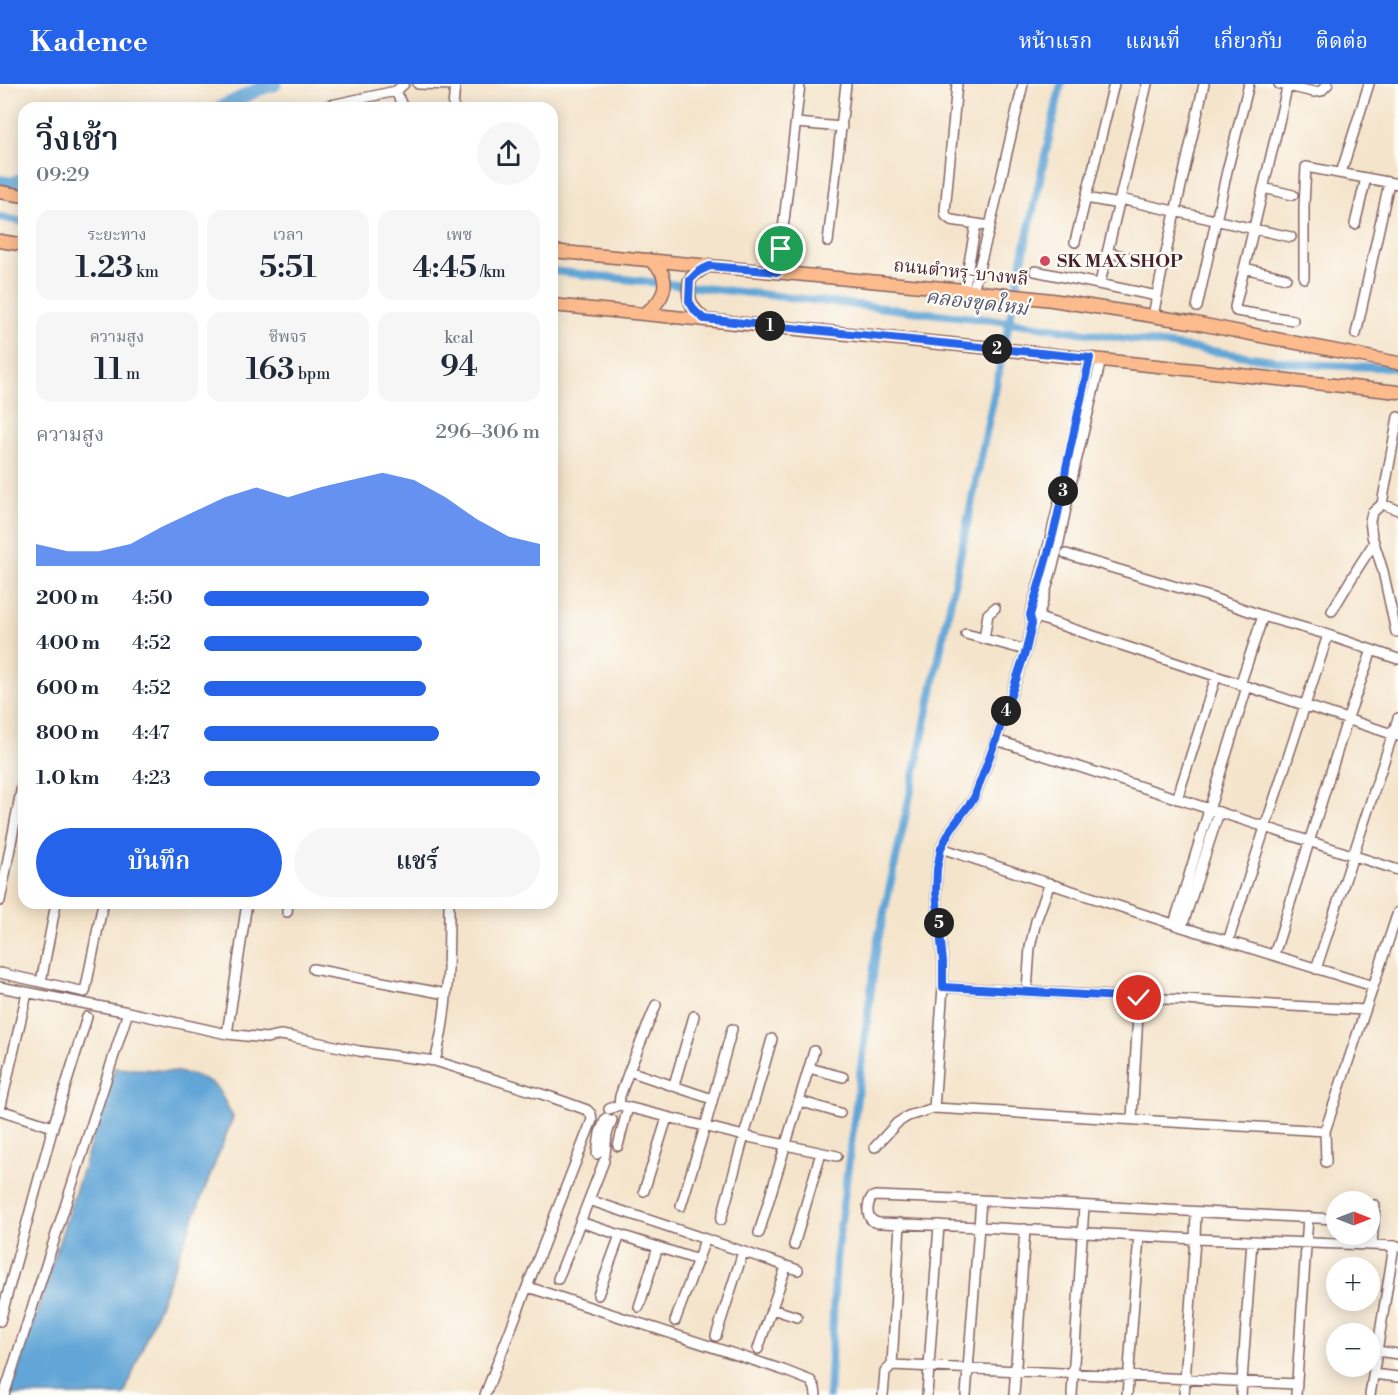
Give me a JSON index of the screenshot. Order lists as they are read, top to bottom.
{
  "streets": {
    "main road": ["ถนนตำหรุ-บางพลี"]
  },
  "water": ["คลองขุดใหม่"],
  "places": ["SK MAX SHOP"],
  "north": "right",
  "page": {
    "header": "Kadence",
    "nav": [
      "หน้าแรก",
      "แผนที่",
      "เกี่ยวกับ",
      "ติดต่อ"
    ],
    "heading": ["วิ่งเช้า", "09:29"],
    "stats": [
      ["ระยะทาง", "1.23 km"],
      ["เวลา", "5:51"],
      ["เพซ", "4:45 /km"],
      ["ความสูง", "11 m"],
      ["ชีพจร", "163 bpm"],
      ["kcal", "94"]
    ],
    "pins": [
      "1",
      "2",
      "3",
      "4",
      "5"
    ],
    "chart": ["ความสูง", "296–306 m"],
    "list": [
      {
        "name": "200 m",
        "note": "4:50"
      },
      {
        "name": "400 m",
        "note": "4:52"
      },
      {
        "name": "600 m",
        "note": "4:52"
      },
      {
        "name": "800 m",
        "note": "4:47"
      },
      {
        "name": "1.0 km",
        "note": "4:23"
      }
    ],
    "buttons": ["บันทึก", "แชร์"],
    "map_buttons": ["+", "−"]
  }
}
